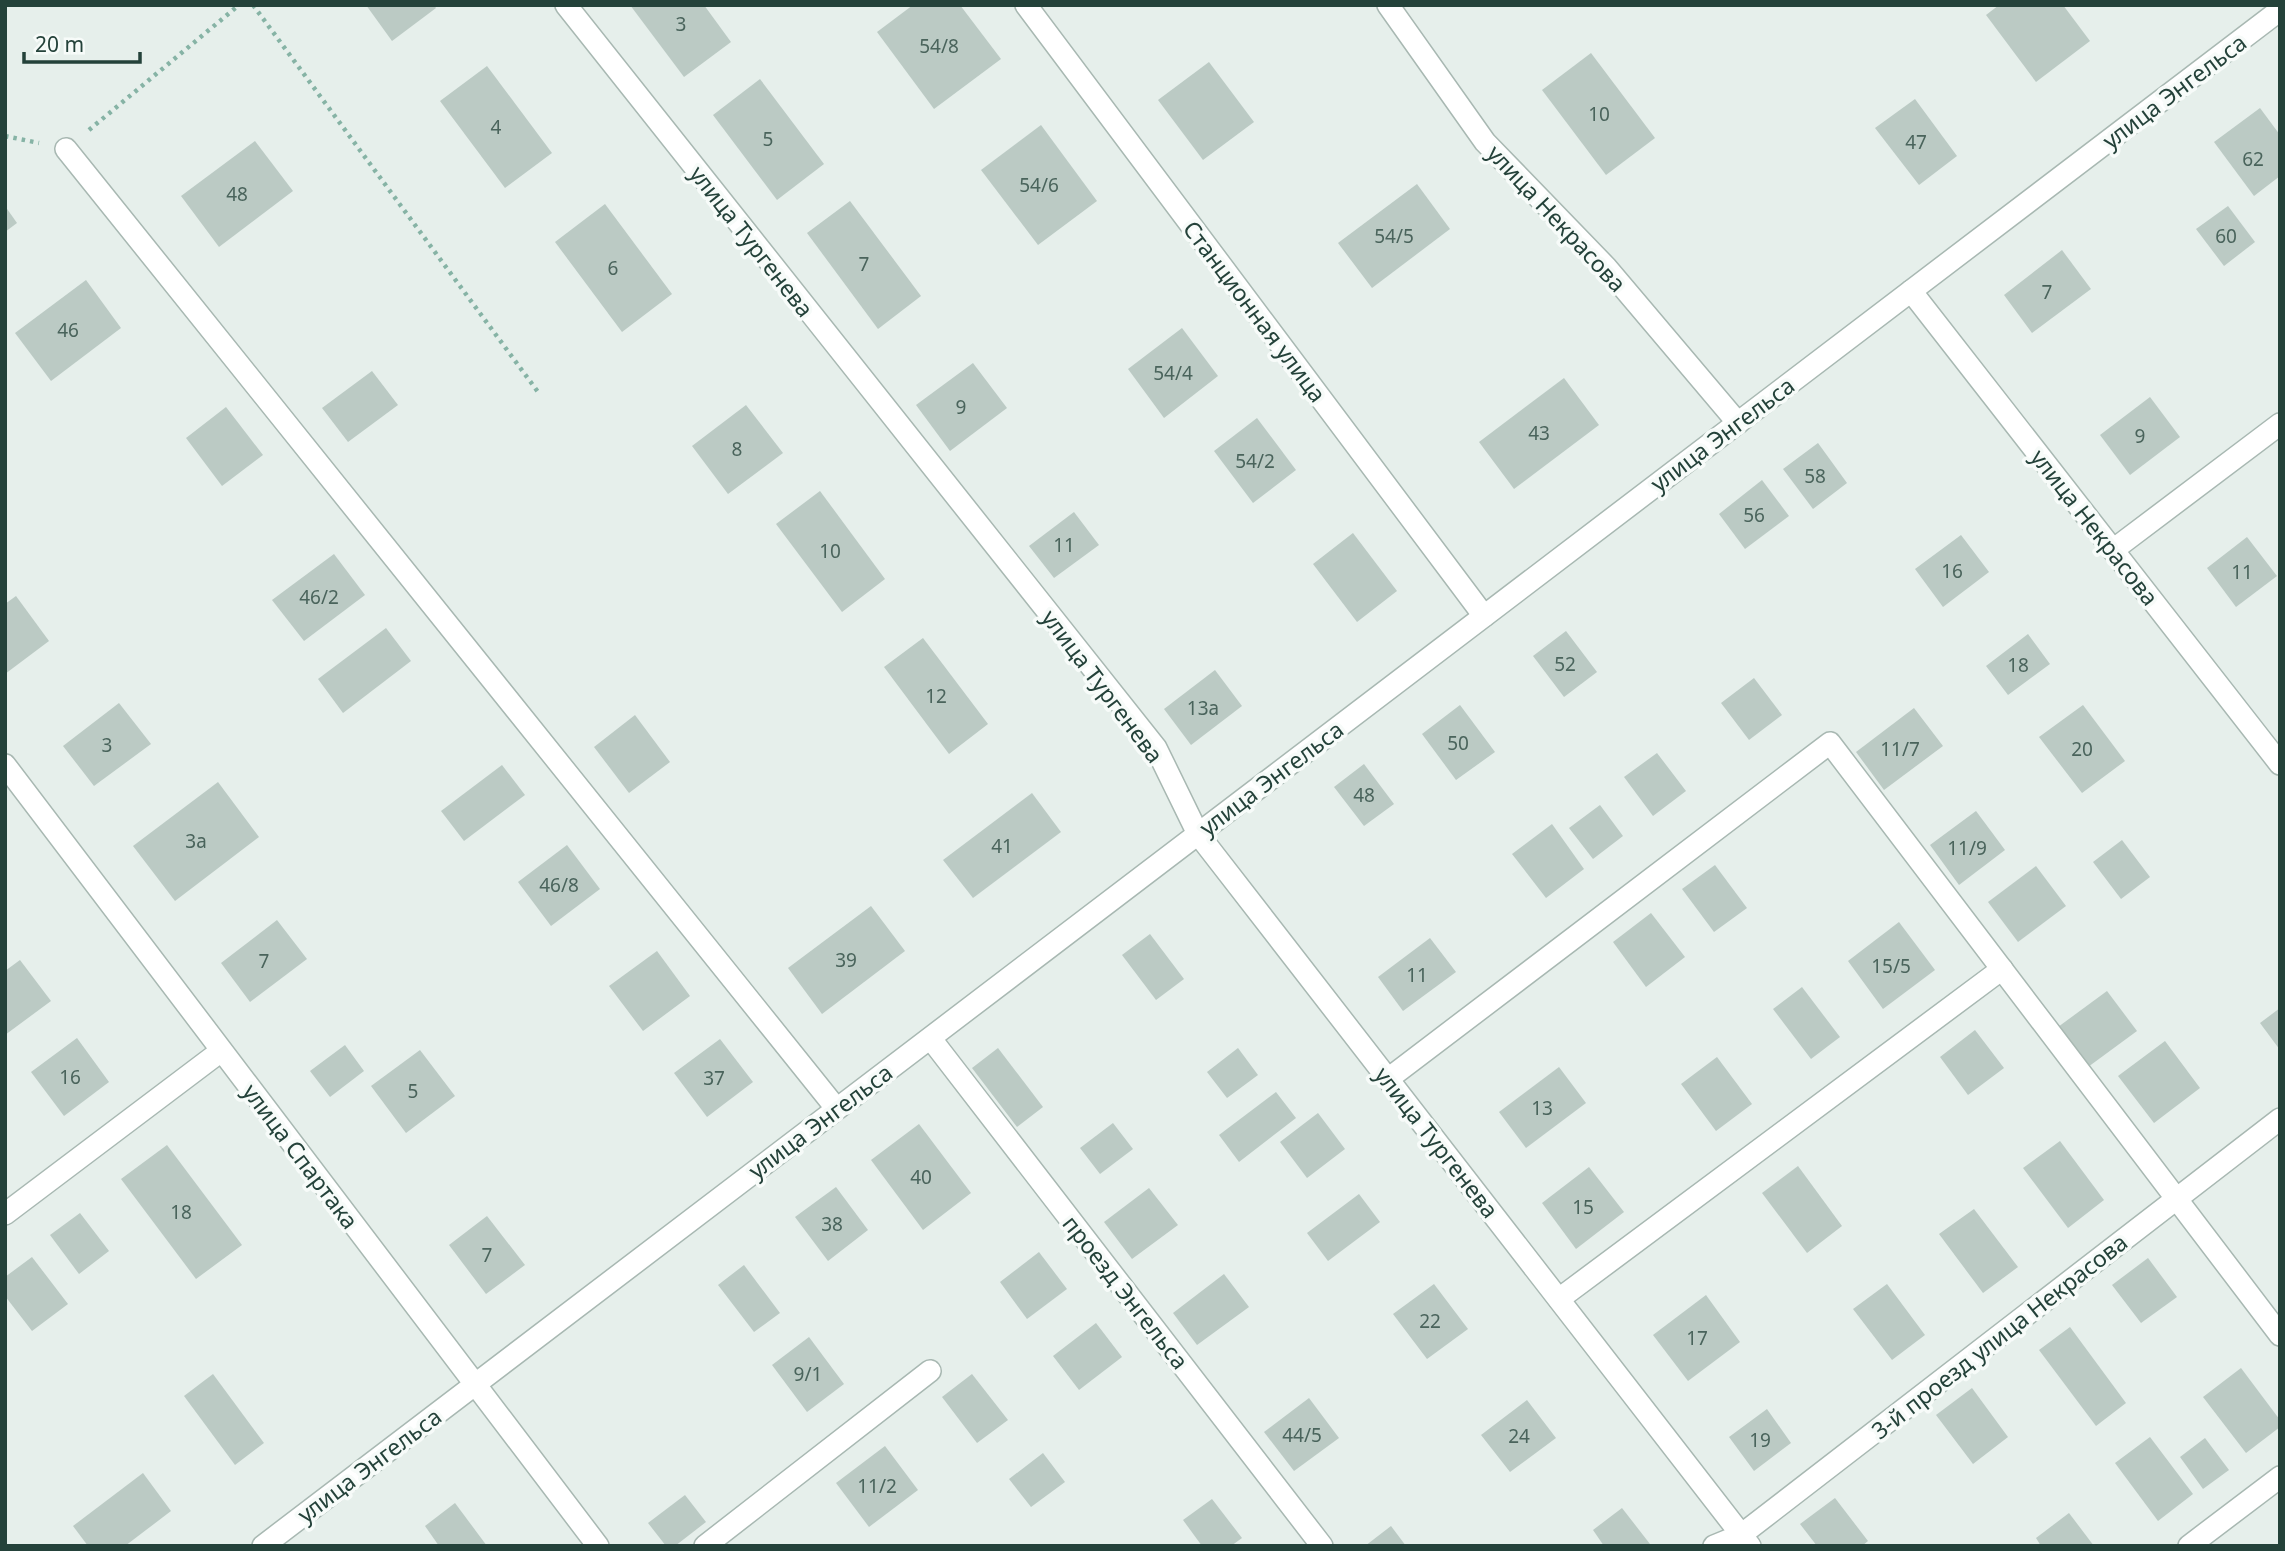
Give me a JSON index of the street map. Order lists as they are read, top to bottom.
{
  "streets": {
    "street": [
      "улица Энгельса",
      "улица Некрасова",
      "улица Тургенева",
      "Станционная улица",
      "улица Спартака",
      "проезд Энгельса",
      "3-й проезд улица Некрасова"
    ]
  },
  "crossings": [
    ["улица Энгельса", "улица Некрасова"],
    ["улица Энгельса", "улица Тургенева"],
    ["улица Энгельса", "Станционная улица"],
    ["улица Энгельса", "улица Спартака"],
    ["улица Энгельса", "проезд Энгельса"],
    ["улица Тургенева", "3-й проезд улица Некрасова"]
  ],
  "house_numbers": [
    "3",
    "54/8",
    "10",
    "4",
    "5",
    "47",
    "62",
    "54/6",
    "48",
    "54/5",
    "60",
    "7",
    "6",
    "7",
    "46",
    "54/4",
    "9",
    "43",
    "9",
    "8",
    "54/2",
    "58",
    "56",
    "11",
    "10",
    "16",
    "11",
    "46/2",
    "52",
    "18",
    "12",
    "13а",
    "50",
    "3",
    "11/7",
    "20",
    "48",
    "3а",
    "41",
    "11/9",
    "46/8",
    "39",
    "7",
    "15/5",
    "11",
    "16",
    "37",
    "5",
    "13",
    "40",
    "15",
    "18",
    "38",
    "7",
    "22",
    "17",
    "9/1",
    "44/5",
    "24",
    "19",
    "11/2"
  ],
  "scale_bar": "20 m"
}
